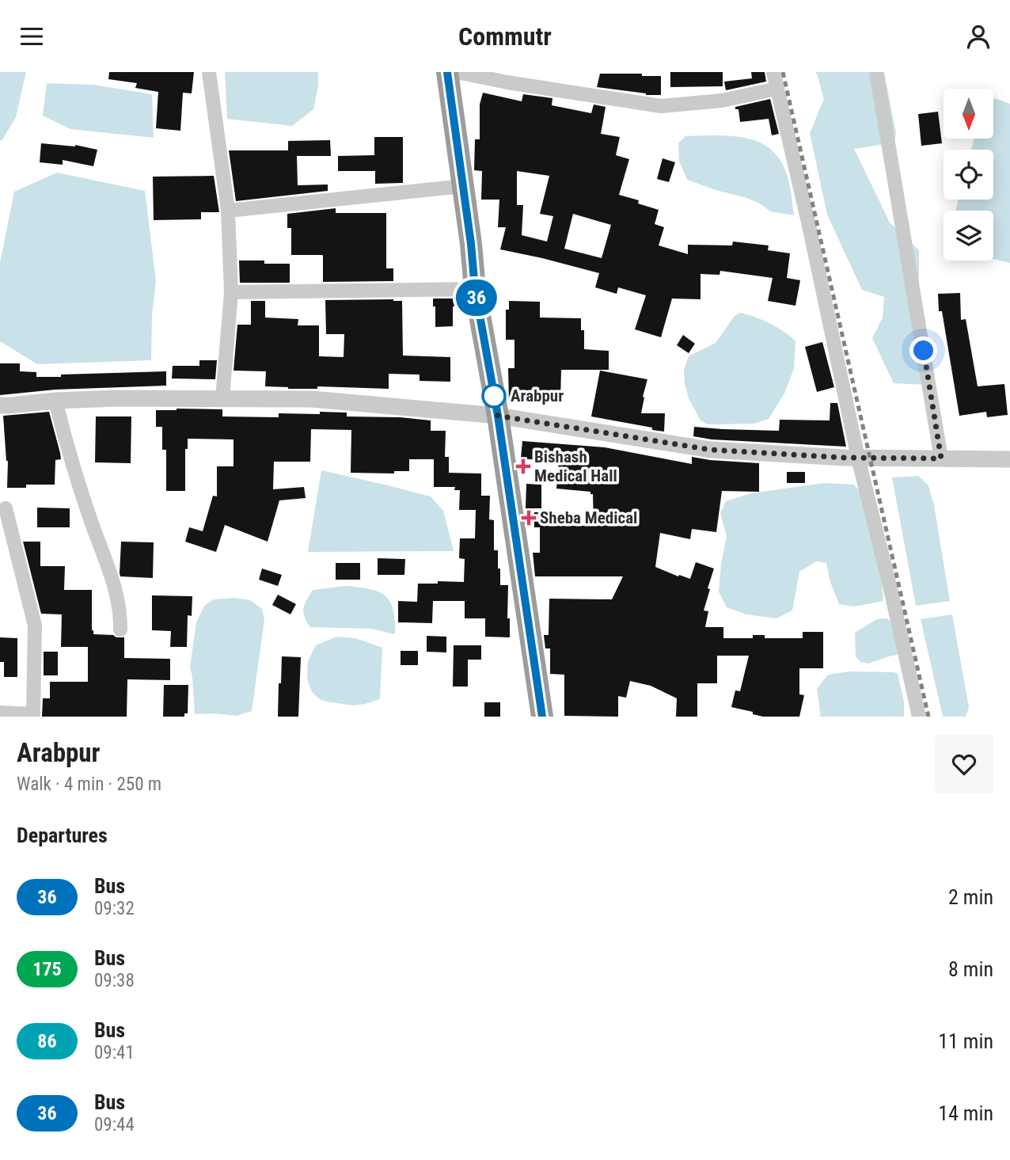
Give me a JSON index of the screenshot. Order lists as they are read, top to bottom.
{
  "places": {
    "other": ["Arabpur"],
    "health": ["Bishash Medical Hall", "Sheba Medical"]
  },
  "lines": ["bus line 36"],
  "north": "bottom",
  "page": {
    "header": "Commutr",
    "on_map": "36",
    "heading": [
      ["Arabpur", "Walk · 4 min · 250 m"],
      "Departures"
    ],
    "list": [
      {
        "mark": "36",
        "name": "Bus",
        "note": "09:32",
        "value": "2 min"
      },
      {
        "mark": "175",
        "name": "Bus",
        "note": "09:38",
        "value": "8 min"
      },
      {
        "mark": "86",
        "name": "Bus",
        "note": "09:41",
        "value": "11 min"
      },
      {
        "mark": "36",
        "name": "Bus",
        "note": "09:44",
        "value": "14 min"
      }
    ]
  }
}
